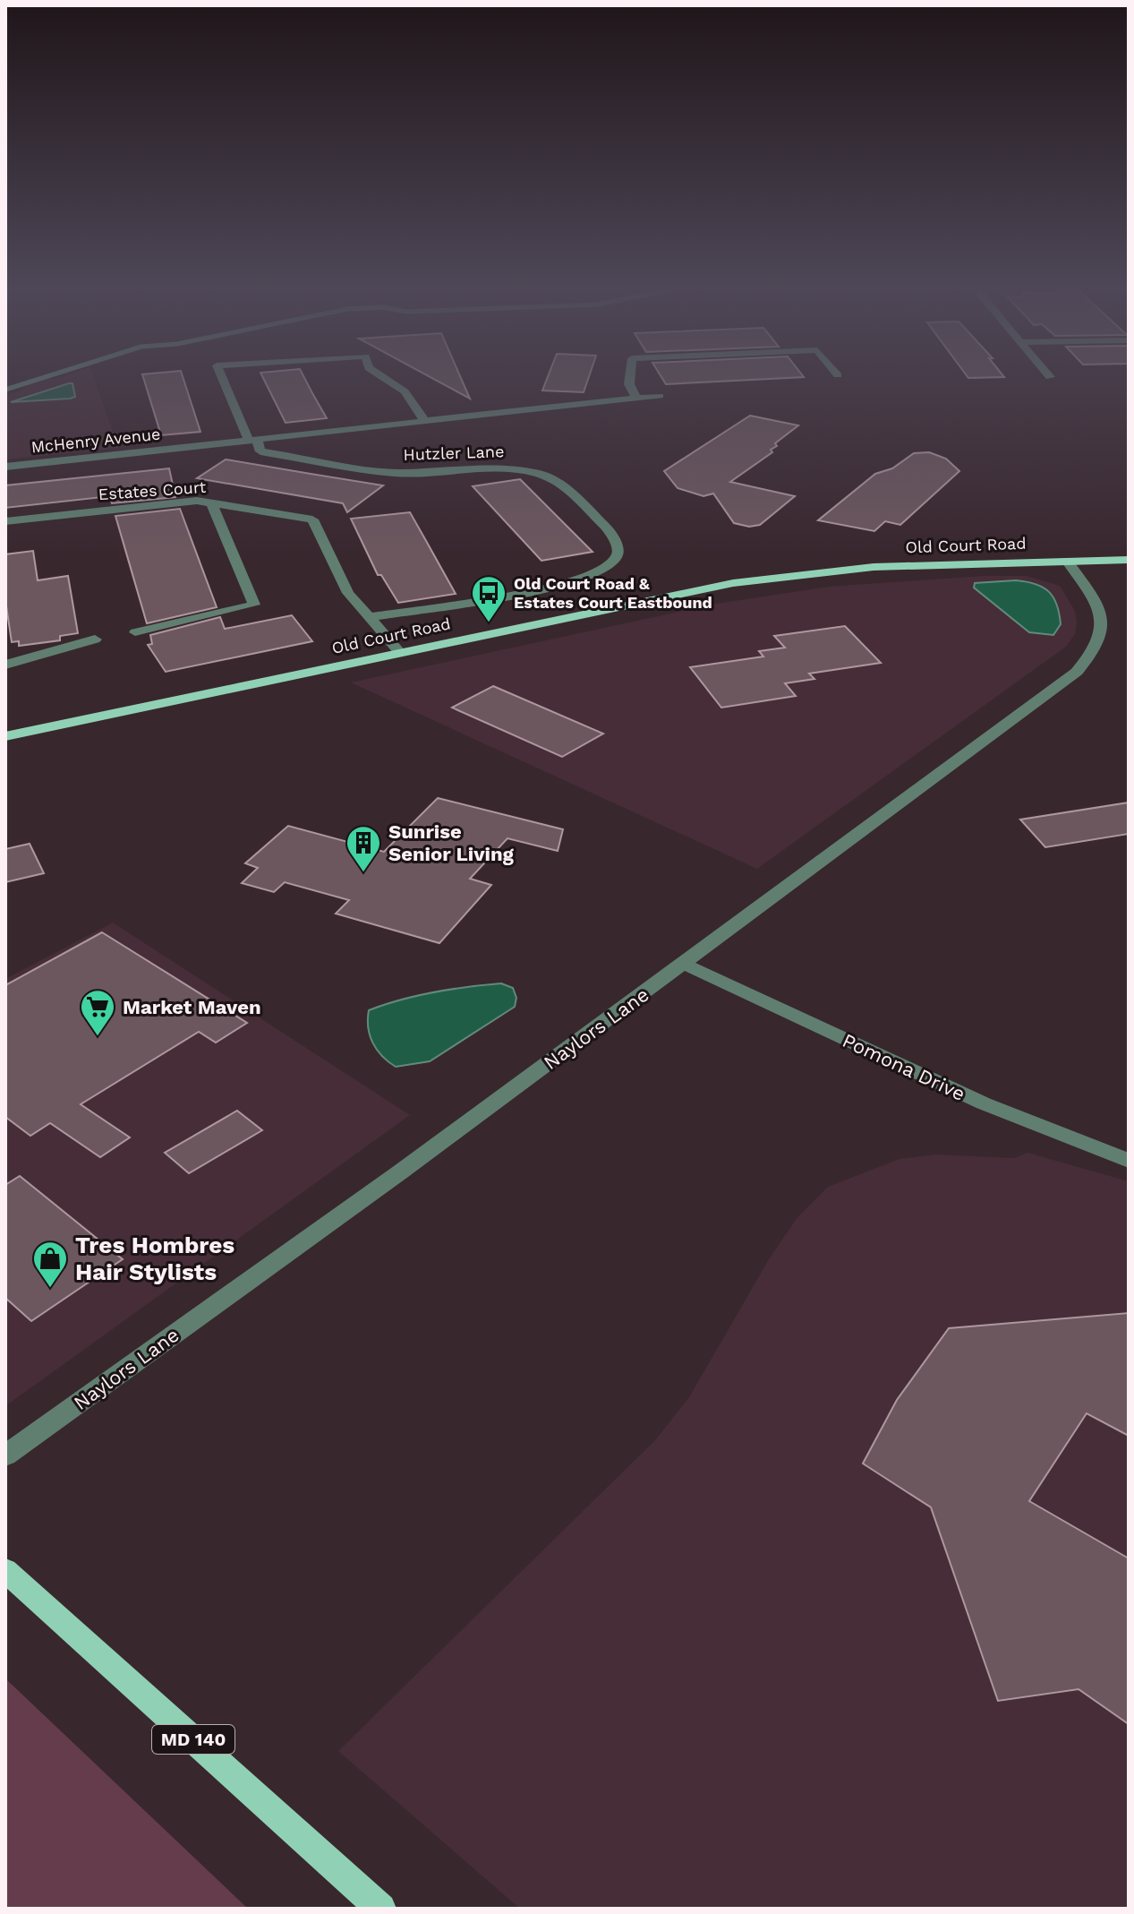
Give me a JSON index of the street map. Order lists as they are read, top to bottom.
{
  "streets": {
    "main road": ["Old Court Road", "MD 140"],
    "street": [
      "McHenry Avenue",
      "Hutzler Lane",
      "Estates Court",
      "Naylors Lane",
      "Pomona Drive"
    ]
  },
  "crossings": [
    ["McHenry Avenue", "Hutzler Lane"],
    ["Hutzler Lane", "Estates Court"],
    ["Estates Court", "Old Court Road"],
    ["Old Court Road", "Naylors Lane"],
    ["Naylors Lane", "Pomona Drive"]
  ],
  "places": {
    "bus stop": ["Old Court Road & Estates Court Eastbound"],
    "building": ["Sunrise Senior Living"],
    "supermarket": ["Market Maven"],
    "shop": ["Tres Hombres Hair Stylists"]
  }
}
